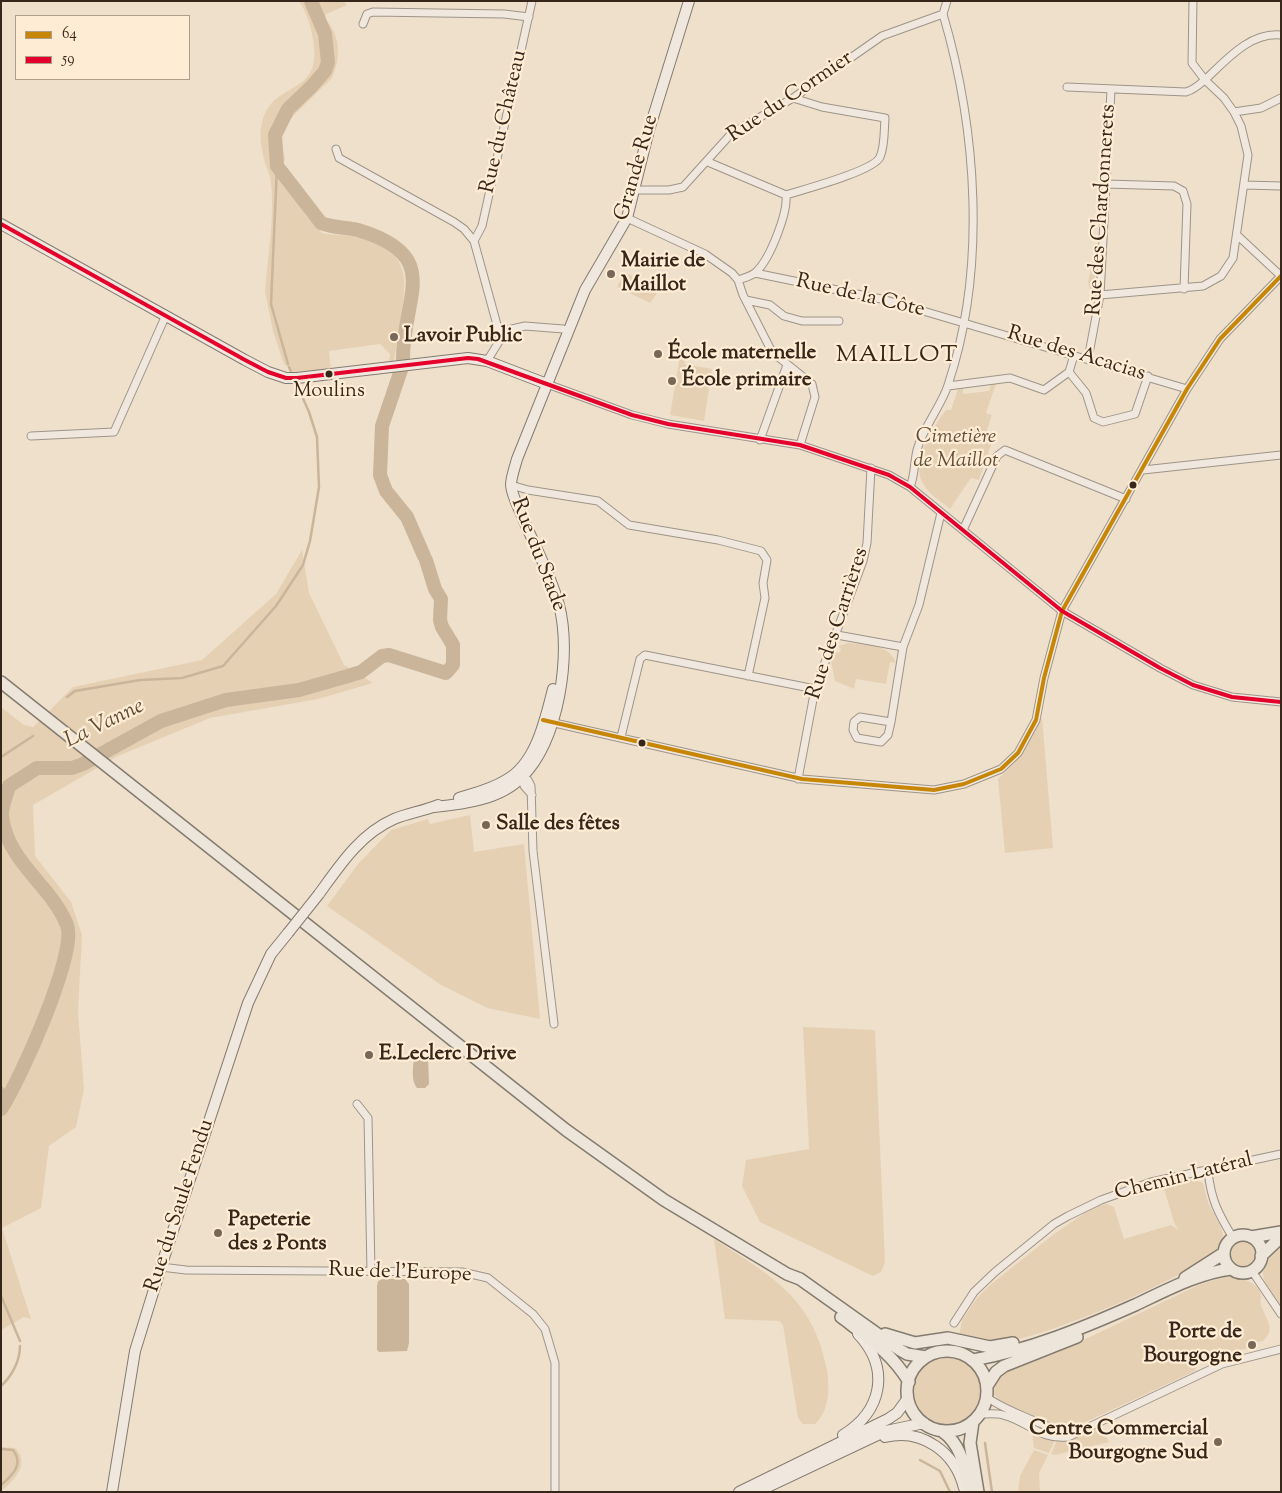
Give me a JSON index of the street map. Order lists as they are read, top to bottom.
{
  "streets": {
    "street": [
      "Rue du Cormier",
      "Rue du Château",
      "Grande Rue",
      "Rue des Chardonnerets",
      "Rue de la Côte",
      "Rue des Acacias",
      "Rue du Stade",
      "Rue des Carrières",
      "Chemin Latéral",
      "Rue du Saule Fendu",
      "Rue de l'Europe"
    ]
  },
  "crossings": [
    ["Rue du Cormier", "Grande Rue"],
    ["Grande Rue", "Rue du Stade"],
    ["Rue des Chardonnerets", "Rue des Acacias"],
    ["Rue de la Côte", "Rue des Acacias"],
    ["Rue du Stade", "Rue du Saule Fendu"],
    ["Rue du Saule Fendu", "Rue de l'Europe"]
  ],
  "districts": ["MAILLOT"],
  "water": ["La Vanne"],
  "parks": ["Cimetière de Maillot"],
  "places": [
    "Mairie de Maillot",
    "Lavoir Public",
    "École maternelle",
    "Moulins",
    "École primaire",
    "Salle des fêtes",
    "E.Leclerc Drive",
    "Papeterie des 2 Ponts",
    "Porte de Bourgogne",
    "Centre Commercial Bourgogne Sud"
  ],
  "lines": ["transit line 59", "transit line 64"],
  "legend": ["64", "59"]
}
